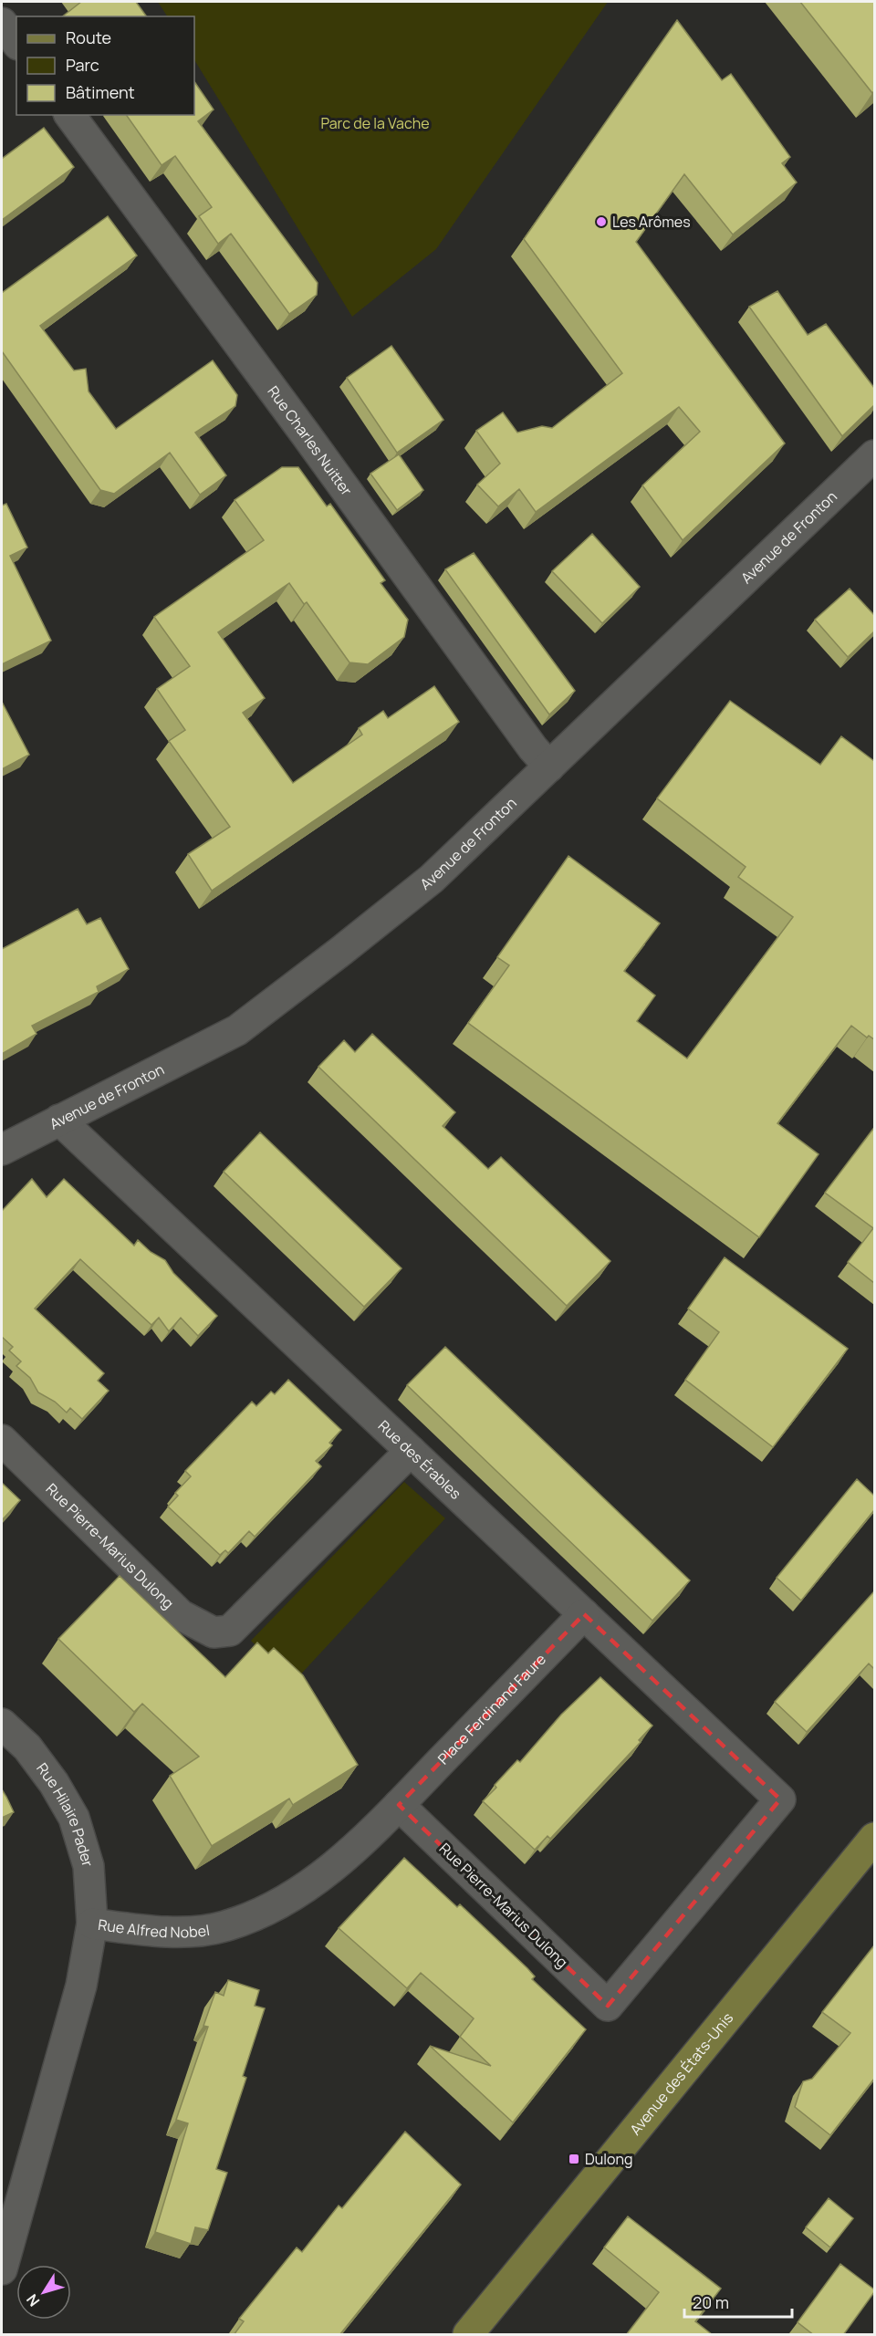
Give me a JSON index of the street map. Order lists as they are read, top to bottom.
{
  "streets": {
    "main road": ["Avenue des États-Unis"],
    "street": [
      "Rue Charles Nuitter",
      "Avenue de Fronton",
      "Rue des Érables",
      "Rue Pierre-Marius Dulong",
      "Place Ferdinand Faure",
      "Rue Hilaire Pader",
      "Rue Alfred Nobel"
    ]
  },
  "crossings": [
    ["Rue Charles Nuitter", "Avenue de Fronton"],
    ["Avenue de Fronton", "Rue des Érables"],
    ["Rue des Érables", "Rue Pierre-Marius Dulong"],
    ["Rue des Érables", "Place Ferdinand Faure"],
    ["Rue Pierre-Marius Dulong", "Place Ferdinand Faure"],
    ["Rue Pierre-Marius Dulong", "Rue Alfred Nobel"],
    ["Place Ferdinand Faure", "Rue Alfred Nobel"],
    ["Rue Hilaire Pader", "Rue Alfred Nobel"]
  ],
  "parks": ["Parc de la Vache"],
  "places": {
    "other": ["Les Arômes"],
    "transit": ["Dulong"]
  },
  "legend": ["Route", "Parc", "Bâtiment"],
  "scale_bar": "20 m",
  "north": "bottom left"
}
